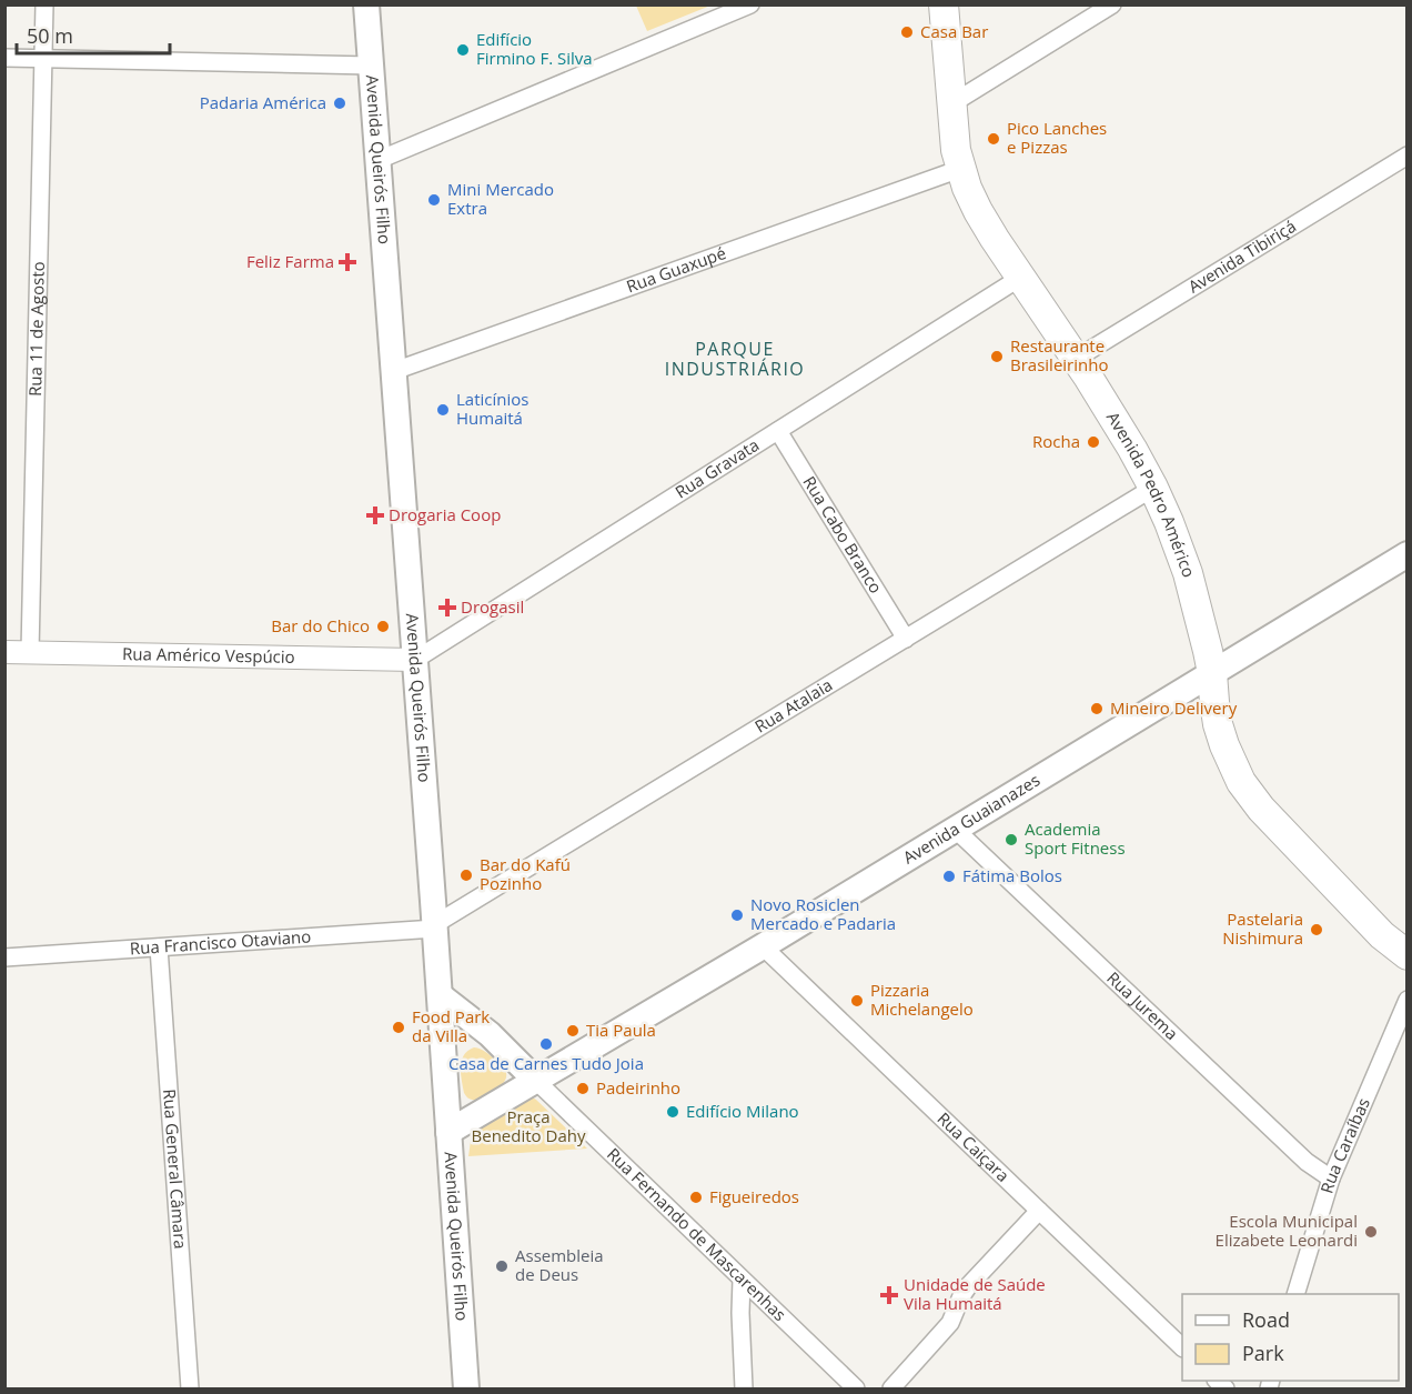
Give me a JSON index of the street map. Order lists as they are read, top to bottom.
{
  "streets": {
    "main road": ["Avenida Queirós Filho", "Avenida Pedro Américo", "Avenida Guaianazes"],
    "street": [
      "Avenida Tibiriçá",
      "Rua Guaxupé",
      "Rua 11 de Agosto",
      "Rua Gravata",
      "Rua Cabo Branco",
      "Rua Américo Vespúcio",
      "Rua Atalaia",
      "Rua Francisco Otaviano",
      "Rua Jurema",
      "Rua Caraíbas",
      "Rua Caiçara",
      "Rua General Câmara",
      "Rua Fernando de Mascarenhas"
    ]
  },
  "crossings": [
    ["Avenida Queirós Filho", "Rua Guaxupé"],
    ["Avenida Queirós Filho", "Rua Gravata"],
    ["Avenida Queirós Filho", "Rua Américo Vespúcio"],
    ["Avenida Queirós Filho", "Rua Atalaia"],
    ["Avenida Queirós Filho", "Rua Francisco Otaviano"],
    ["Avenida Tibiriçá", "Avenida Pedro Américo"],
    ["Rua Guaxupé", "Avenida Pedro Américo"],
    ["Rua 11 de Agosto", "Rua Américo Vespúcio"],
    ["Rua Gravata", "Avenida Pedro Américo"],
    ["Rua Gravata", "Rua Cabo Branco"],
    ["Rua Gravata", "Rua Américo Vespúcio"],
    ["Avenida Pedro Américo", "Rua Atalaia"],
    ["Avenida Pedro Américo", "Avenida Guaianazes"],
    ["Rua Cabo Branco", "Rua Atalaia"],
    ["Rua Atalaia", "Rua Francisco Otaviano"],
    ["Avenida Guaianazes", "Rua Jurema"],
    ["Avenida Guaianazes", "Rua Caiçara"],
    ["Avenida Guaianazes", "Rua Fernando de Mascarenhas"],
    ["Rua Francisco Otaviano", "Rua General Câmara"],
    ["Rua Jurema", "Rua Caraíbas"]
  ],
  "districts": ["PARQUE INDUSTRIÁRIO"],
  "parks": ["Praça Benedito Dahy"],
  "places": {
    "other": [
      "Casa Bar",
      "Edifício Firmino F. Silva",
      "Padaria América",
      "Pico Lanches e Pizzas",
      "Mini Mercado Extra",
      "Restaurante Brasileirinho",
      "Laticínios Humaitá",
      "Rocha",
      "Bar do Chico",
      "Mineiro Delivery",
      "Academia Sport Fitness",
      "Bar do Kafú Pozinho",
      "Fátima Bolos",
      "Novo Rosiclen Mercado e Padaria",
      "Pastelaria Nishimura",
      "Pizzaria Michelangelo",
      "Food Park da Villa",
      "Tia Paula",
      "Casa de Carnes Tudo Joia",
      "Padeirinho",
      "Edifício Milano",
      "Figueiredos",
      "Escola Municipal Elizabete Leonardi",
      "Assembleia de Deus"
    ],
    "health": [
      "Feliz Farma",
      "Drogaria Coop",
      "Drogasil",
      "Unidade de Saúde Vila Humaitá"
    ]
  },
  "legend": ["Road", "Park"],
  "scale_bar": "50 m"
}
